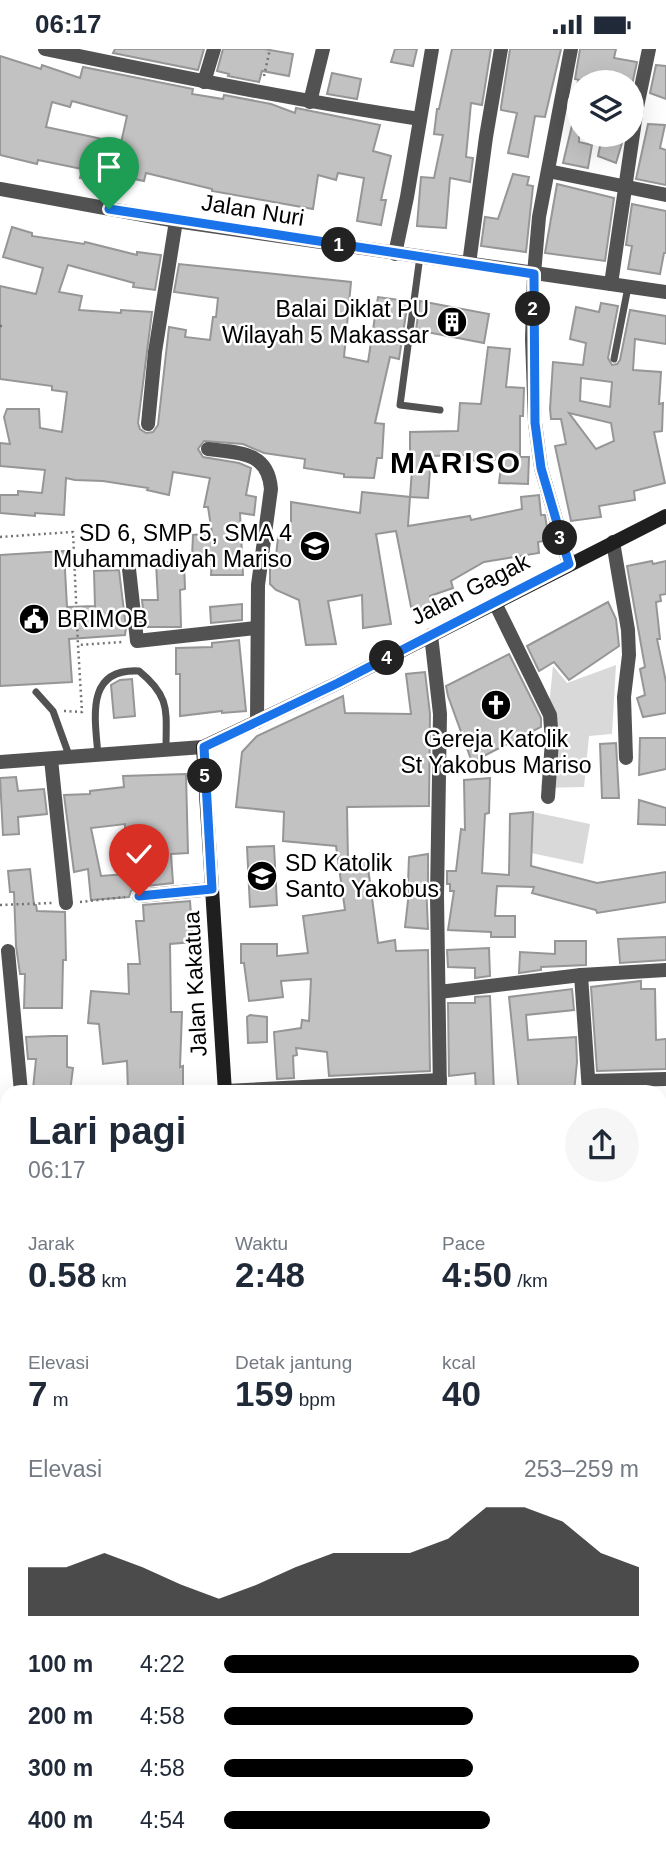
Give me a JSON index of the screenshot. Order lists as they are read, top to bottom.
{
  "streets": {
    "main road": ["Jalan Gagak", "Jalan Kakatua"],
    "street": ["Jalan Nuri"]
  },
  "crossings": [
    ["Jalan Gagak", "Jalan Kakatua"]
  ],
  "districts": ["MARISO"],
  "places": {
    "building": ["Balai Diklat PU Wilayah 5 Makassar"],
    "school or university": ["SD 6, SMP 5, SMA 4 Muhammadiyah Mariso", "SD Katolik Santo Yakobus"],
    "public building": ["BRIMOB"],
    "church": ["Gereja Katolik St Yakobus Mariso"]
  },
  "page": {
    "status": "06:17",
    "pins": [
      "1",
      "2",
      "3",
      "4",
      "5"
    ],
    "heading": ["Lari pagi", "06:17"],
    "stats": [
      ["Jarak", "0.58 km"],
      ["Waktu", "2:48"],
      ["Pace", "4:50 /km"],
      ["Elevasi", "7 m"],
      ["Detak jantung", "159 bpm"],
      ["kcal", "40"]
    ],
    "chart": ["Elevasi", "253–259 m"],
    "list": [
      {
        "name": "100 m",
        "note": "4:22"
      },
      {
        "name": "200 m",
        "note": "4:58"
      },
      {
        "name": "300 m",
        "note": "4:58"
      },
      {
        "name": "400 m",
        "note": "4:54"
      }
    ]
  }
}
